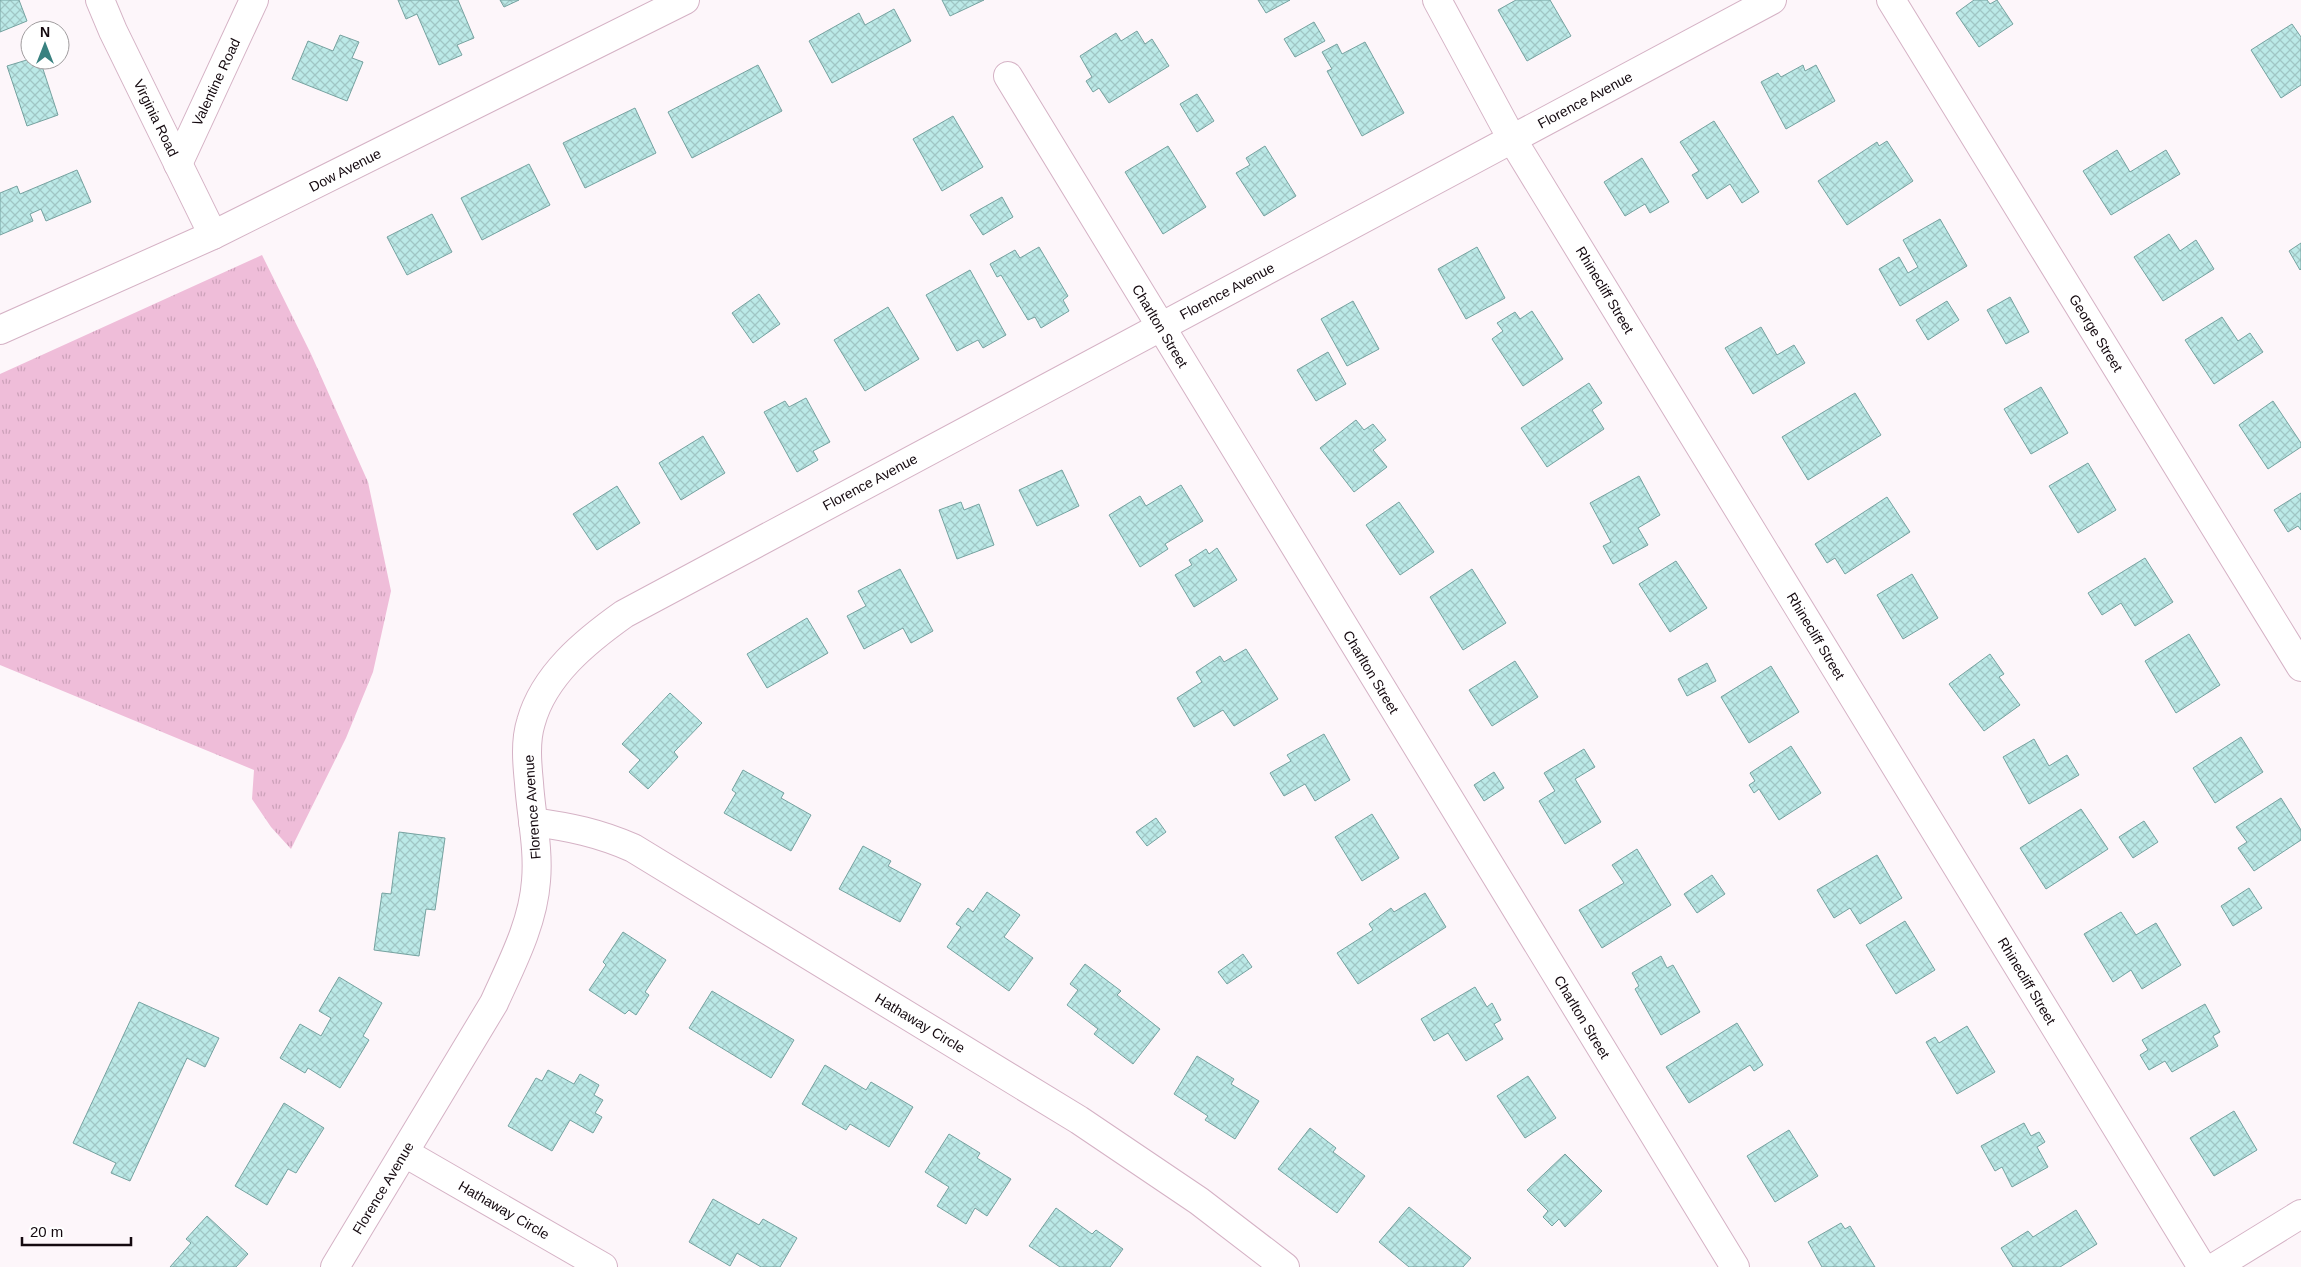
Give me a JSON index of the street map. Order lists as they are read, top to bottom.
{
  "streets": {
    "street": [
      "Valentine Road",
      "Florence Avenue",
      "Virginia Road",
      "Dow Avenue",
      "Rhinecliff Street",
      "Charlton Street",
      "George Street",
      "Hathaway Circle"
    ]
  },
  "crossings": [
    ["Valentine Road", "Virginia Road"],
    ["Florence Avenue", "Rhinecliff Street"],
    ["Florence Avenue", "Charlton Street"],
    ["Florence Avenue", "Hathaway Circle"],
    ["Virginia Road", "Dow Avenue"]
  ],
  "scale_bar": "20 m",
  "north": "top"
}
